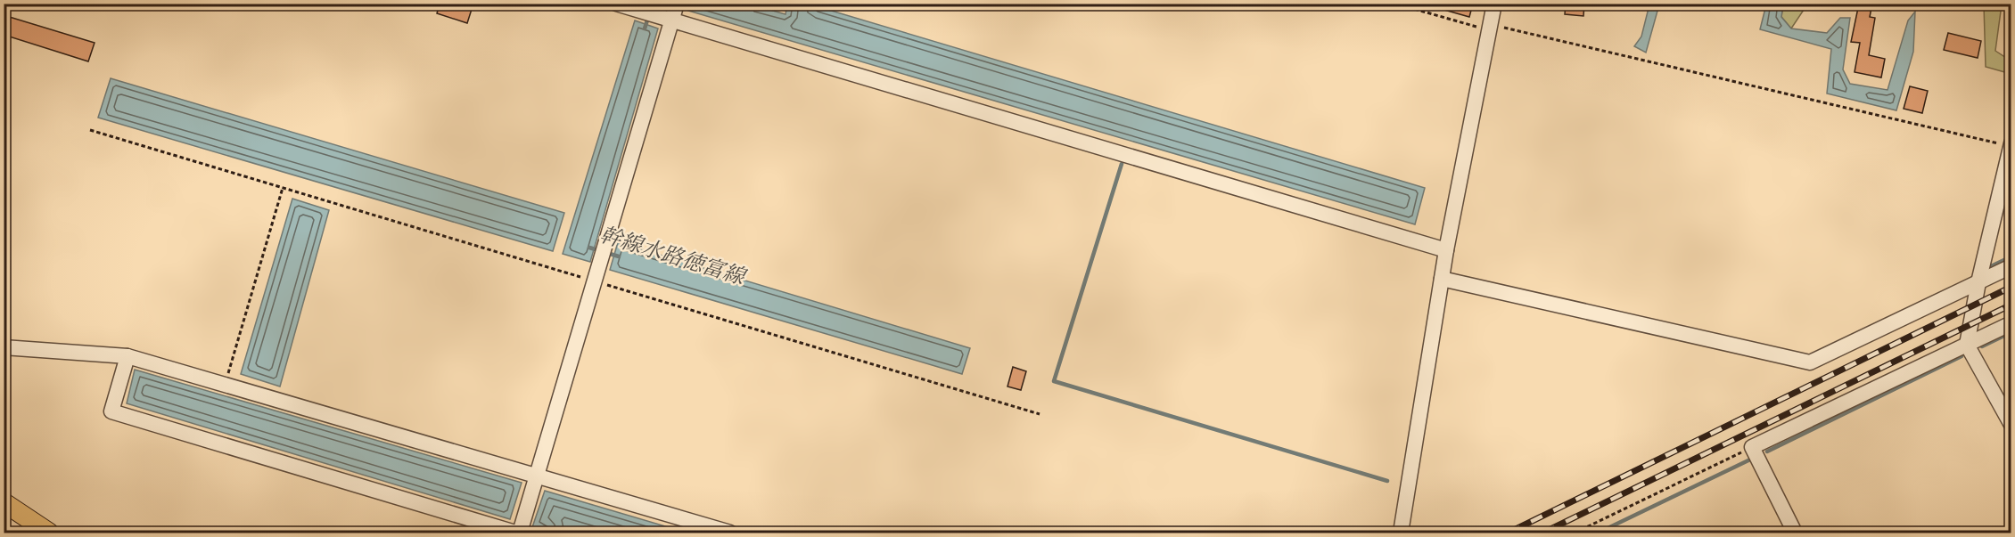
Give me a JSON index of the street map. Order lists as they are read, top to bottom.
{
  "water": ["幹線水路徳富線"]
}
